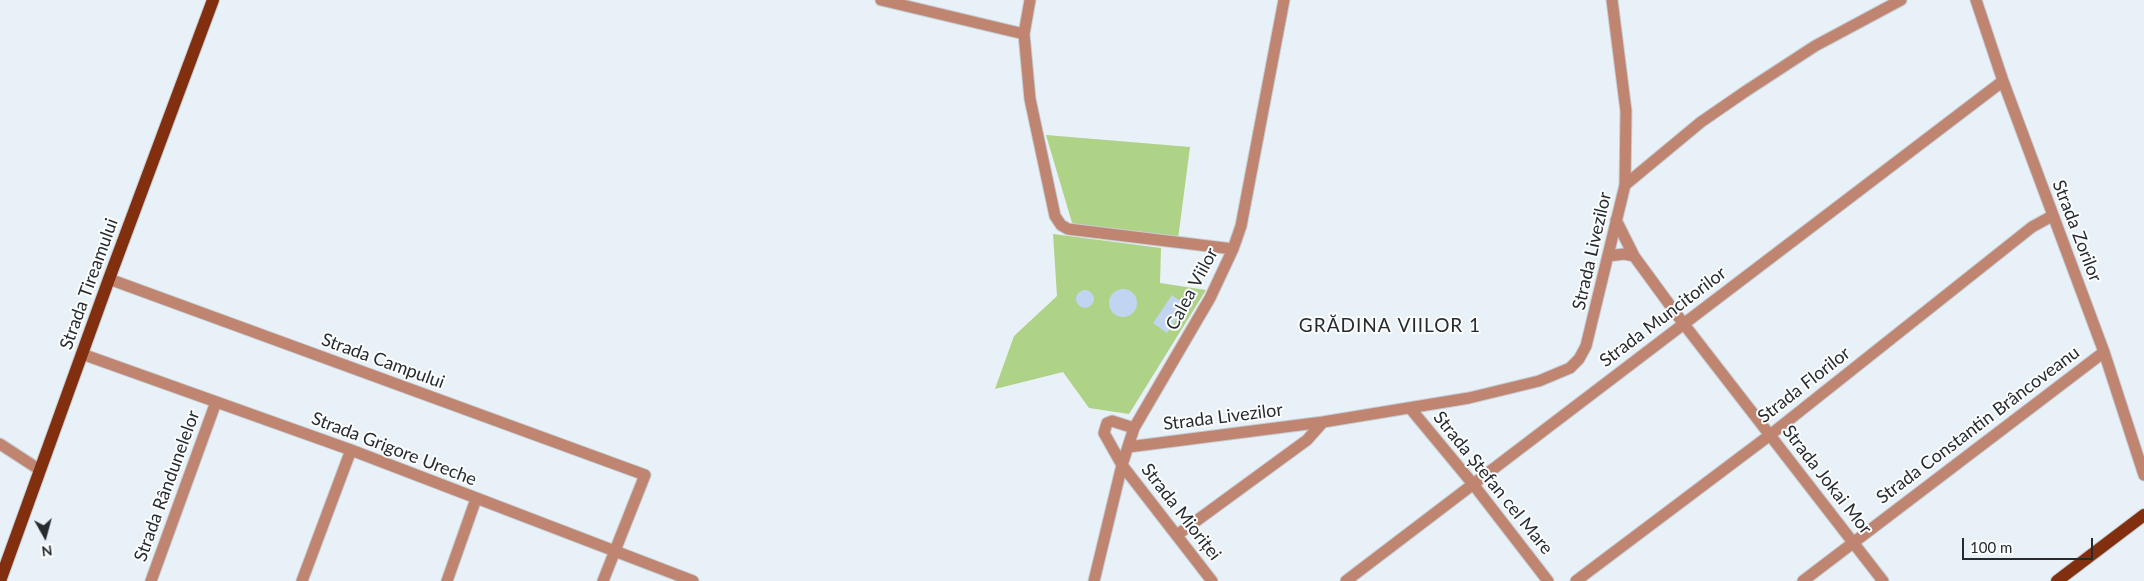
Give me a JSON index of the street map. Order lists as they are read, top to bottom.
{
  "streets": {
    "main road": ["Strada Tireamului"],
    "street": [
      "Strada Zorilor",
      "Strada Livezilor",
      "Calea Viilor",
      "Strada Muncitorilor",
      "Strada Campului",
      "Strada Florilor",
      "Strada Constantin Brâncoveanu",
      "Strada Grigore Ureche",
      "Strada Jokai Mor",
      "Strada Ștefan cel Mare",
      "Strada Rândunelelor",
      "Strada Mioriței"
    ]
  },
  "crossings": [
    ["Strada Zorilor", "Strada Muncitorilor"],
    ["Strada Zorilor", "Strada Florilor"],
    ["Strada Zorilor", "Strada Constantin Brâncoveanu"],
    ["Strada Livezilor", "Calea Viilor"],
    ["Strada Livezilor", "Strada Jokai Mor"],
    ["Strada Livezilor", "Strada Ștefan cel Mare"],
    ["Strada Tireamului", "Strada Campului"],
    ["Strada Tireamului", "Strada Grigore Ureche"],
    ["Calea Viilor", "Strada Mioriței"],
    ["Strada Muncitorilor", "Strada Jokai Mor"],
    ["Strada Muncitorilor", "Strada Ștefan cel Mare"],
    ["Strada Campului", "Strada Grigore Ureche"],
    ["Strada Florilor", "Strada Jokai Mor"],
    ["Strada Constantin Brâncoveanu", "Strada Jokai Mor"],
    ["Strada Grigore Ureche", "Strada Rândunelelor"]
  ],
  "districts": ["GRĂDINA VIILOR 1"],
  "scale_bar": "100 m",
  "north": "bottom"
}
